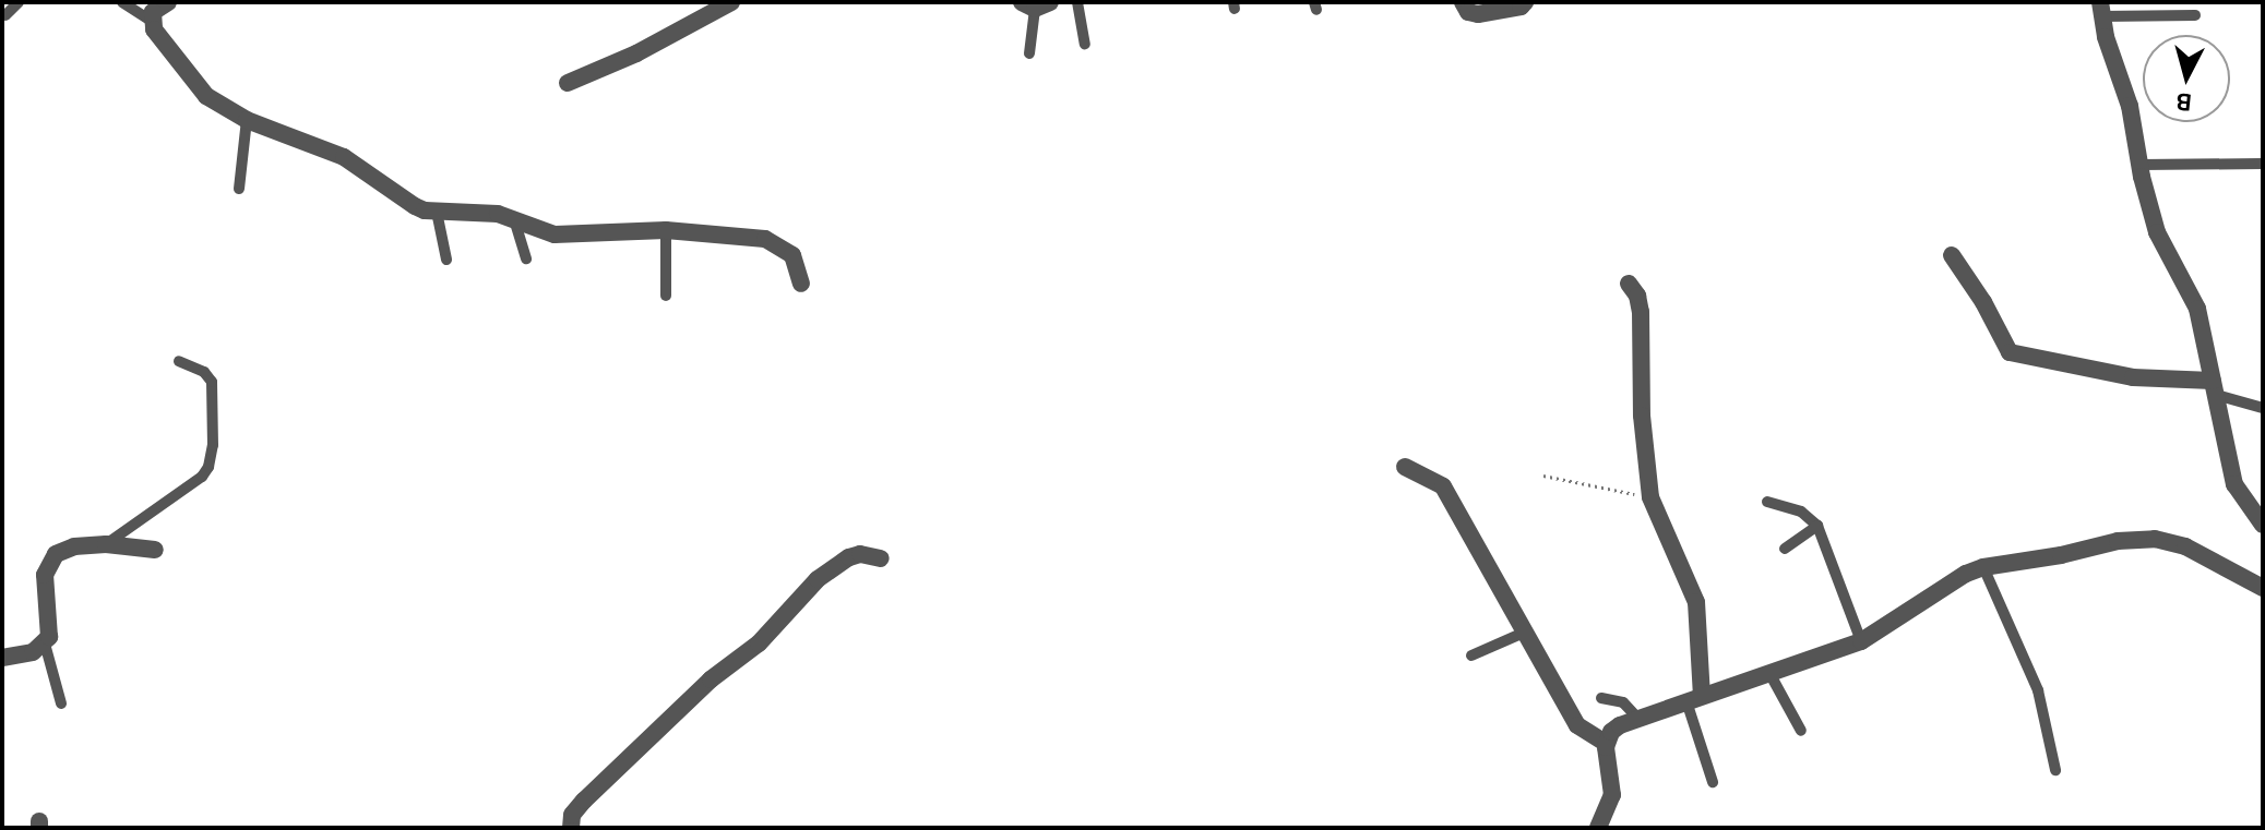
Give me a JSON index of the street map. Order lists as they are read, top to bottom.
{
  "north": "bottom"
}
